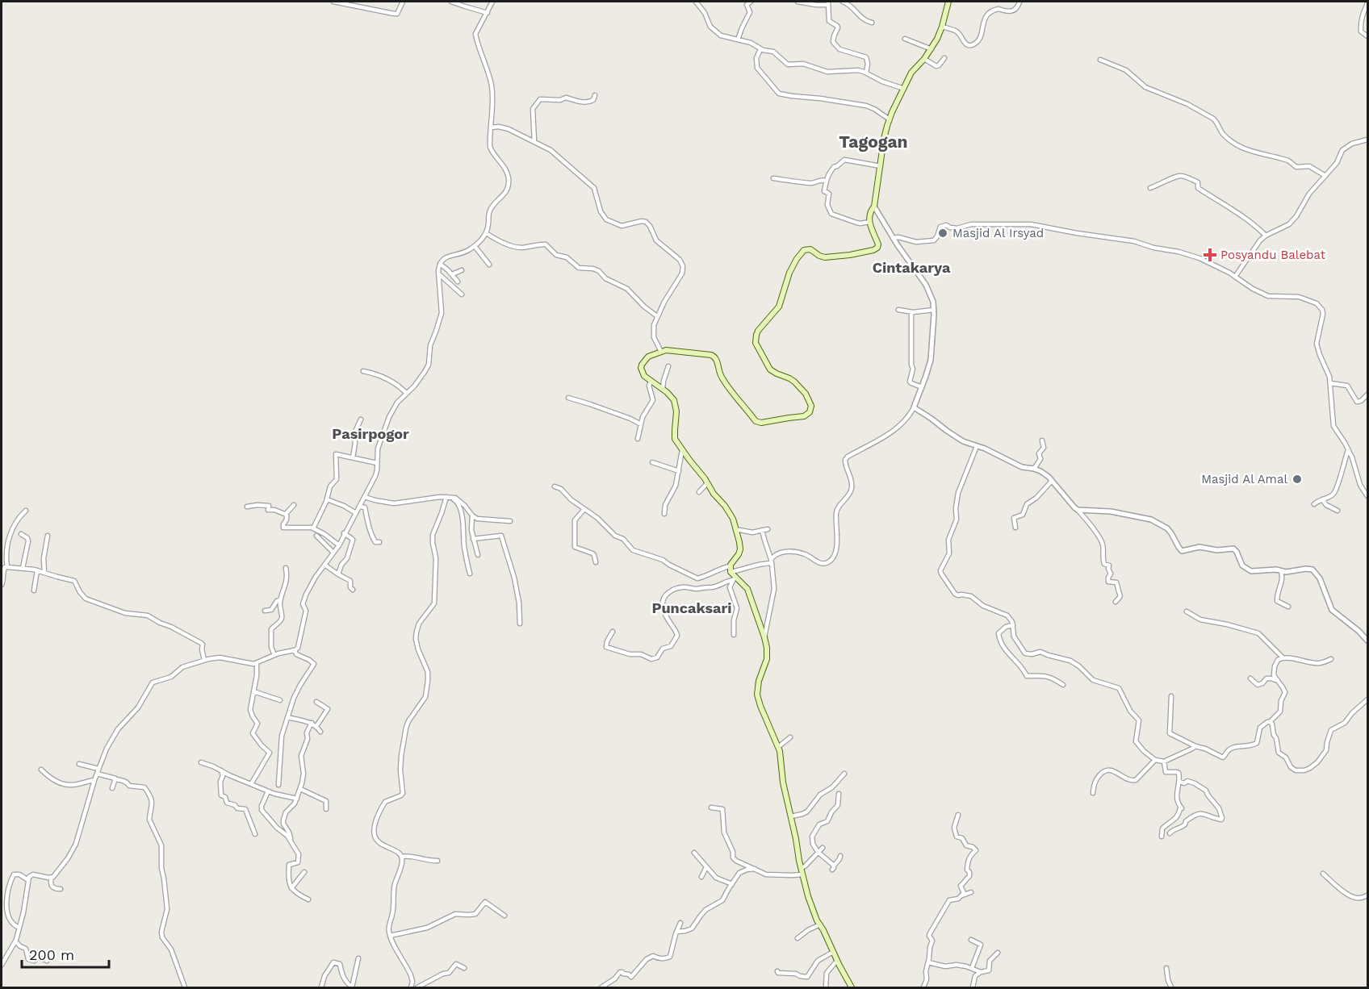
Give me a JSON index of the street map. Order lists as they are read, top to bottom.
{
  "districts": [
    "Tagogan",
    "Cintakarya",
    "Pasirpogor",
    "Puncaksari"
  ],
  "places": {
    "other": ["Masjid Al Irsyad", "Masjid Al Amal"],
    "health": ["Posyandu Balebat"]
  },
  "scale_bar": "200 m"
}
